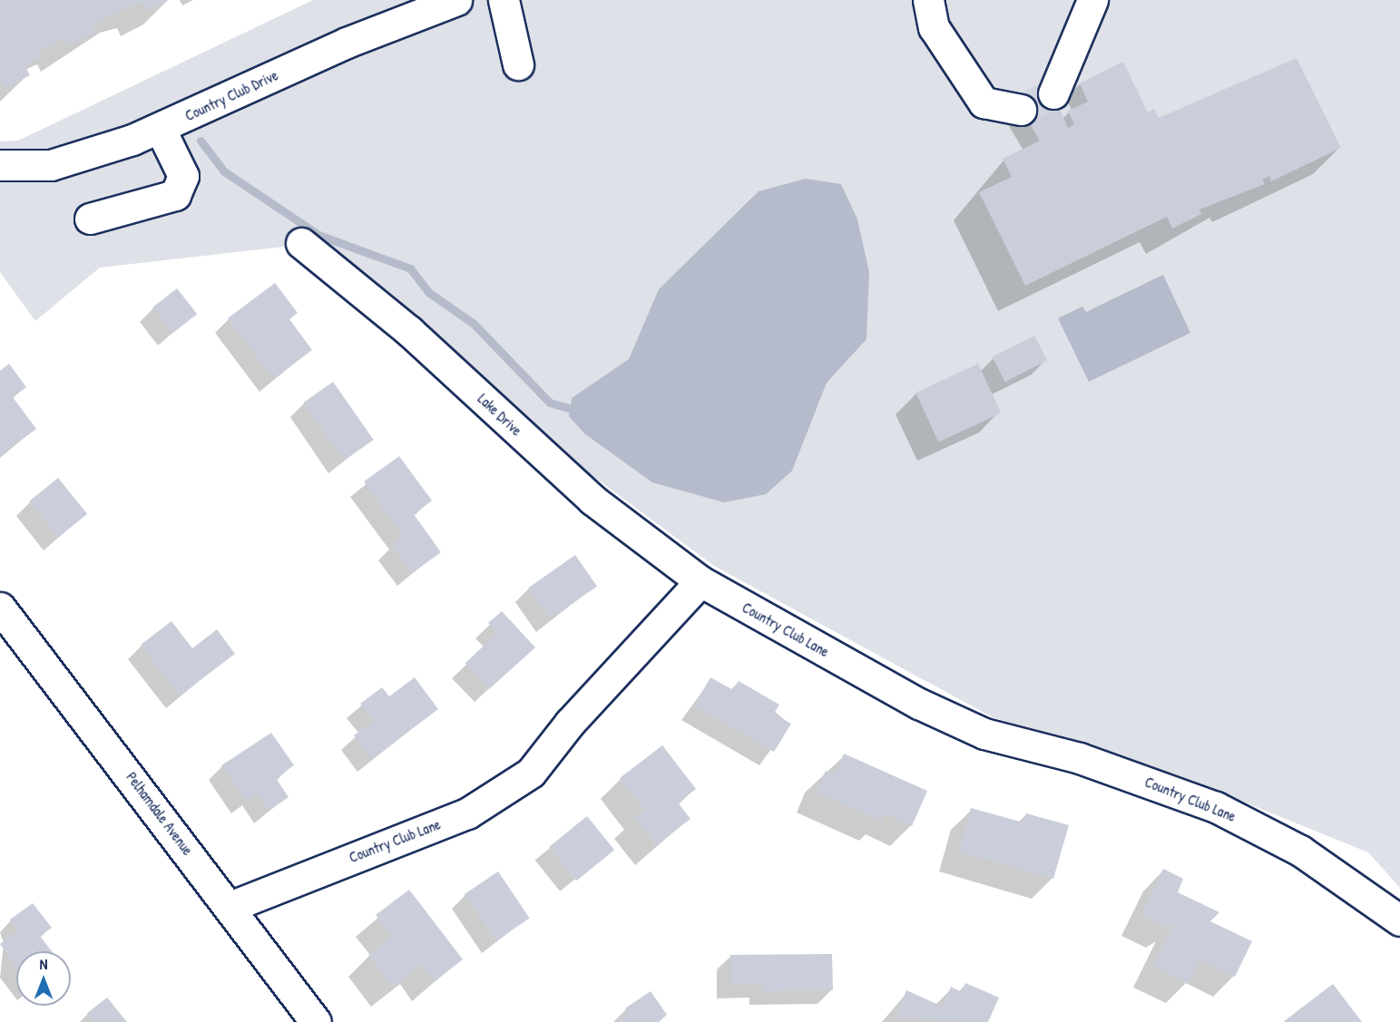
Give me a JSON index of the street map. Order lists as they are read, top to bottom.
{
  "streets": {
    "street": [
      "Country Club Drive",
      "Lake Drive",
      "Country Club Lane",
      "Pelhamdale Avenue"
    ]
  },
  "crossings": [
    ["Lake Drive", "Country Club Lane"],
    ["Country Club Lane", "Pelhamdale Avenue"]
  ],
  "north": "top"
}
